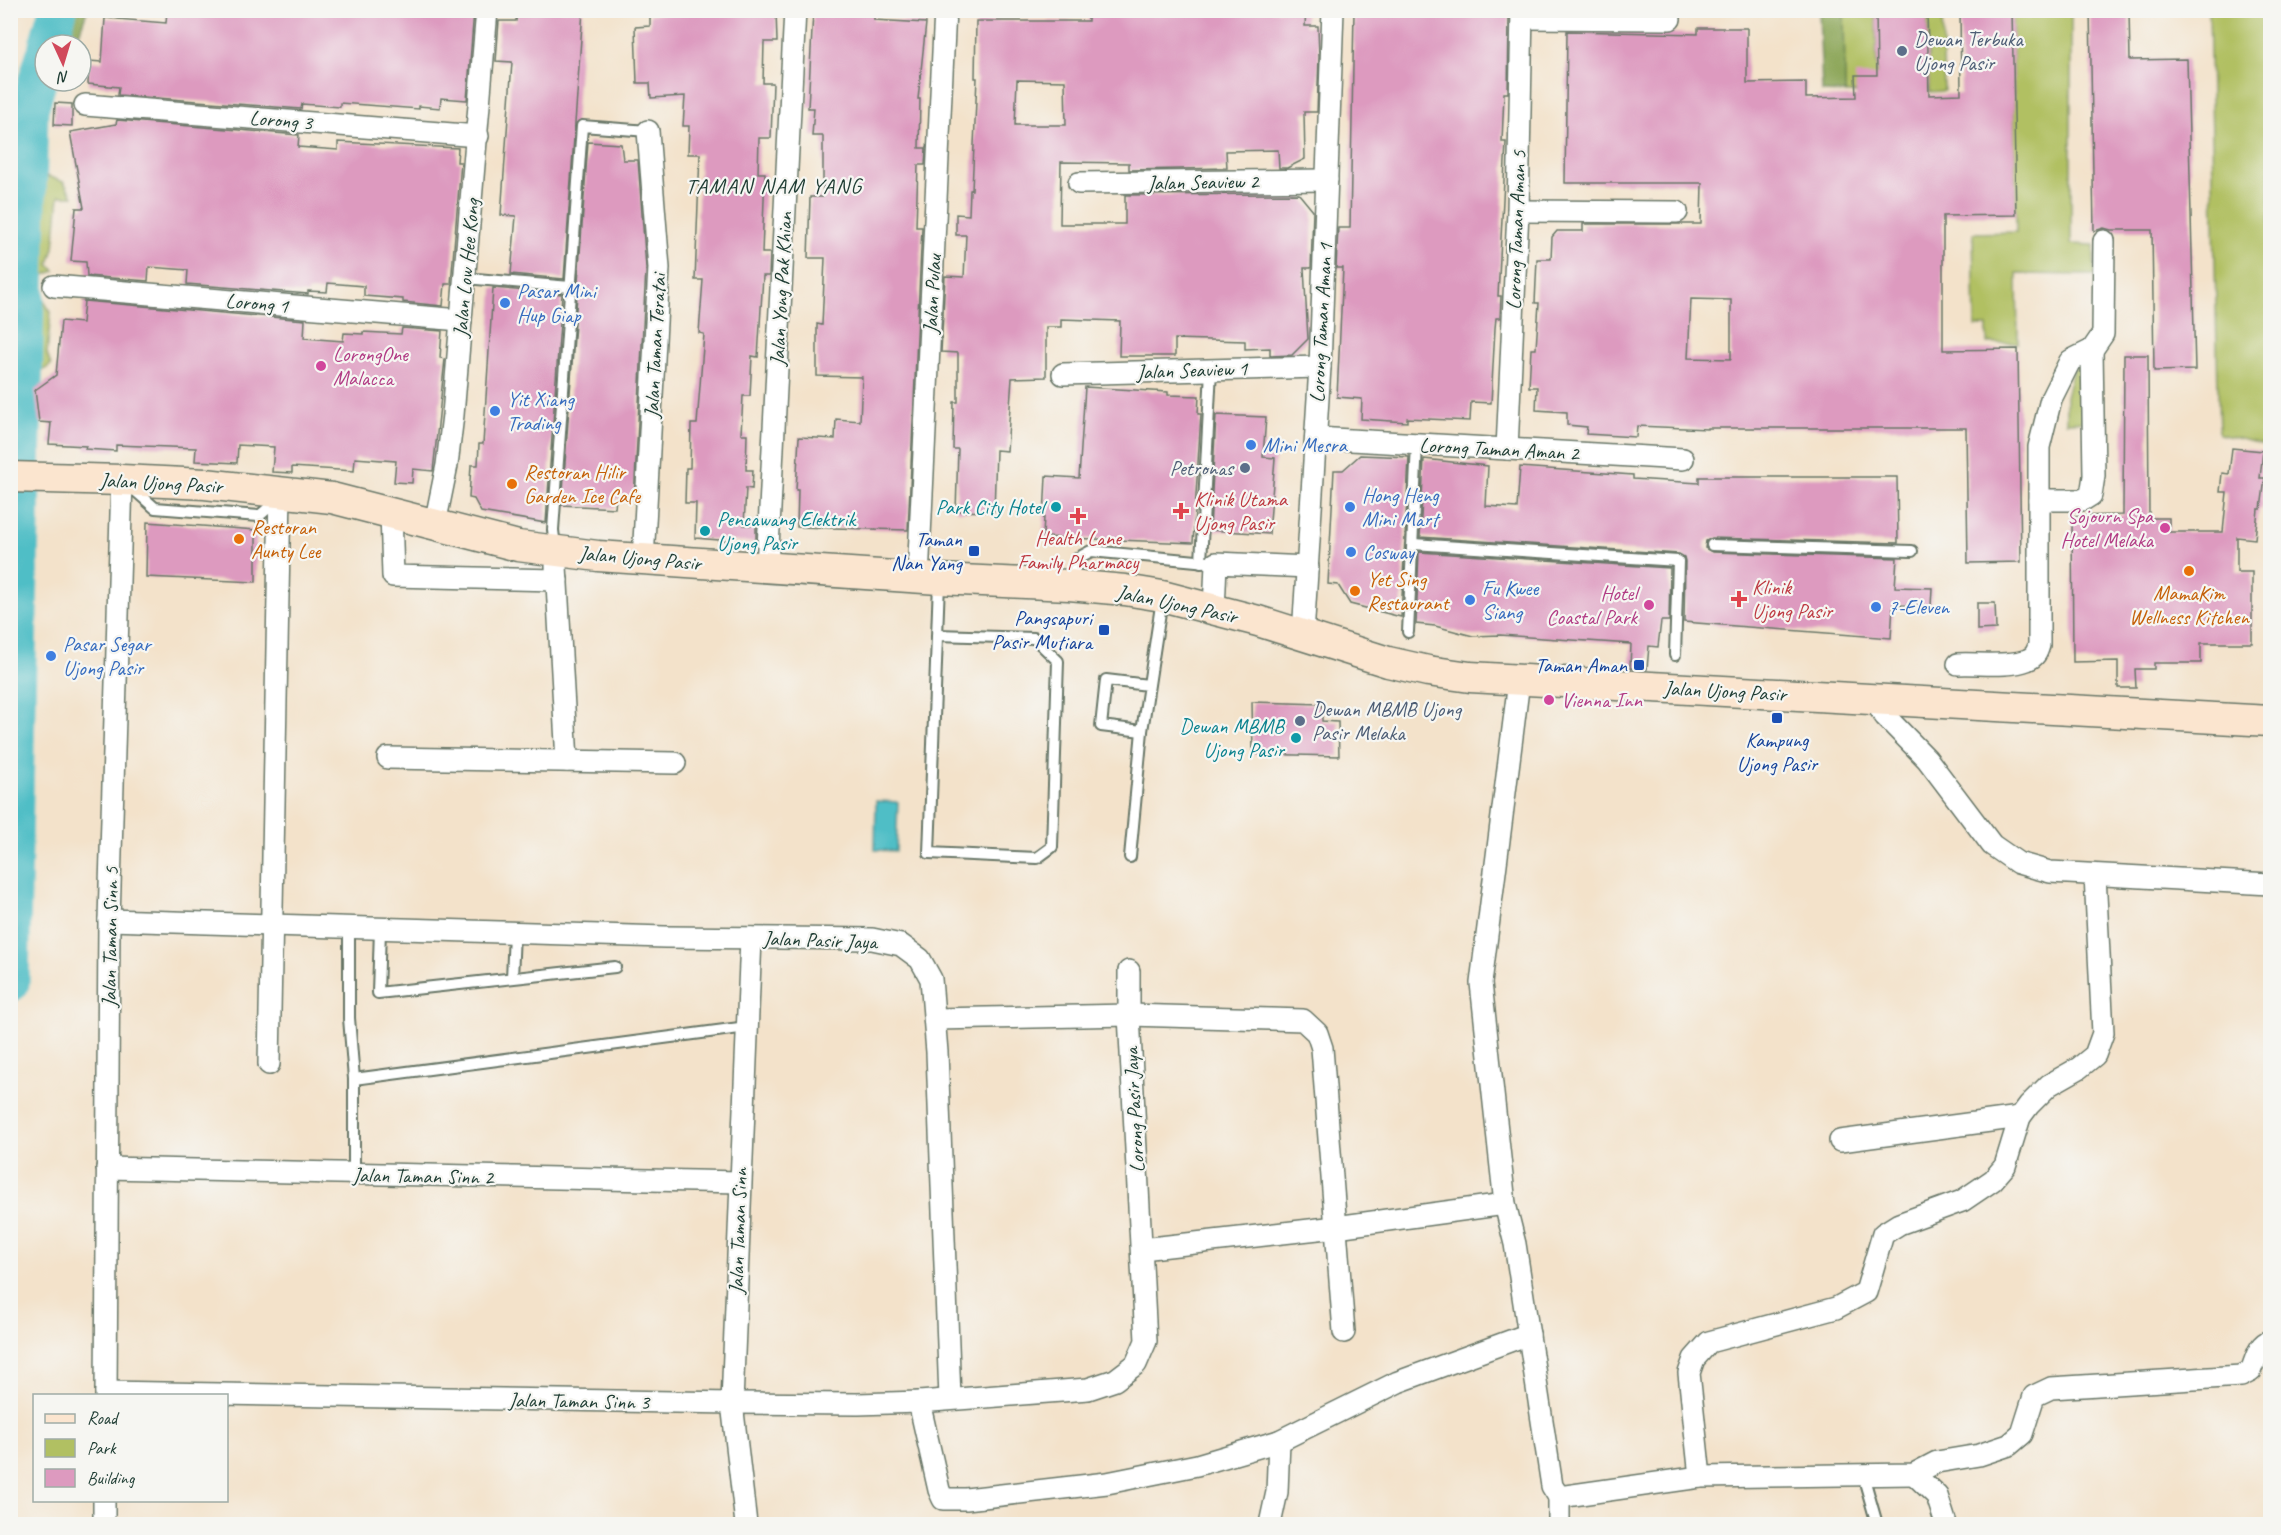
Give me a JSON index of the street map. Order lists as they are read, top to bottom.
{
  "streets": {
    "main road": ["Jalan Ujong Pasir"],
    "street": [
      "Lorong 3",
      "Jalan Seaview 2",
      "Lorong Taman Aman 5",
      "Jalan Low Hee Kong",
      "Jalan Yong Pak Khian",
      "Jalan Pulau",
      "Lorong 1",
      "Lorong Taman Aman 1",
      "Jalan Taman Teratai",
      "Jalan Seaview 1",
      "Lorong Taman Aman 2",
      "Jalan Taman Sinn 5",
      "Jalan Pasir Jaya",
      "Lorong Pasir Jaya",
      "Jalan Taman Sinn 2",
      "Jalan Taman Sinn",
      "Jalan Taman Sinn 3"
    ]
  },
  "crossings": [
    ["Lorong 3", "Jalan Low Hee Kong"],
    ["Jalan Seaview 2", "Lorong Taman Aman 1"],
    ["Lorong Taman Aman 5", "Lorong Taman Aman 2"],
    ["Jalan Low Hee Kong", "Lorong 1"],
    ["Jalan Low Hee Kong", "Jalan Ujong Pasir"],
    ["Jalan Yong Pak Khian", "Jalan Ujong Pasir"],
    ["Jalan Pulau", "Jalan Ujong Pasir"],
    ["Lorong Taman Aman 1", "Jalan Seaview 1"],
    ["Lorong Taman Aman 1", "Lorong Taman Aman 2"],
    ["Lorong Taman Aman 1", "Jalan Ujong Pasir"],
    ["Jalan Taman Teratai", "Jalan Ujong Pasir"],
    ["Jalan Ujong Pasir", "Jalan Taman Sinn 5"],
    ["Jalan Taman Sinn 5", "Jalan Pasir Jaya"],
    ["Jalan Taman Sinn 5", "Jalan Taman Sinn 2"],
    ["Jalan Pasir Jaya", "Jalan Taman Sinn"],
    ["Jalan Pasir Jaya", "Jalan Taman Sinn 3"],
    ["Lorong Pasir Jaya", "Jalan Taman Sinn 3"],
    ["Jalan Taman Sinn 2", "Jalan Taman Sinn"],
    ["Jalan Taman Sinn", "Jalan Taman Sinn 3"]
  ],
  "districts": ["TAMAN NAM YANG"],
  "places": {
    "other": [
      "Dewan Terbuka Ujong Pasir",
      "Pasar Mini Hup Giap",
      "LorongOne Malacca",
      "Yit Xiang Trading",
      "Mini Mesra",
      "Petronas",
      "Restoran Hilir Garden Ice Cafe",
      "Park City Hotel",
      "Hong Heng Mini Mart",
      "Sojourn Spa Hotel Melaka",
      "Pencawang Elektrik Ujong Pasir",
      "Restoran Aunty Lee",
      "Cosway",
      "MamaKim Wellness Kitchen",
      "Yet Sing Restaurant",
      "Fu Kwee Siang",
      "Hotel Coastal Park",
      "7-Eleven",
      "Pasar Segar Ujong Pasir",
      "Vienna Inn",
      "Dewan MBMB Ujong Pasir Melaka",
      "Dewan MBMB Ujong Pasir"
    ],
    "health": ["Klinik Utama Ujong Pasir", "Health Lane Family Pharmacy", "Klinik Ujong Pasir"],
    "transit": [
      "Taman Nan Yang",
      "Pangsapuri Pasir Mutiara",
      "Taman Aman",
      "Kampung Ujong Pasir"
    ]
  },
  "legend": ["Road", "Park", "Building"],
  "north": "bottom"
}
